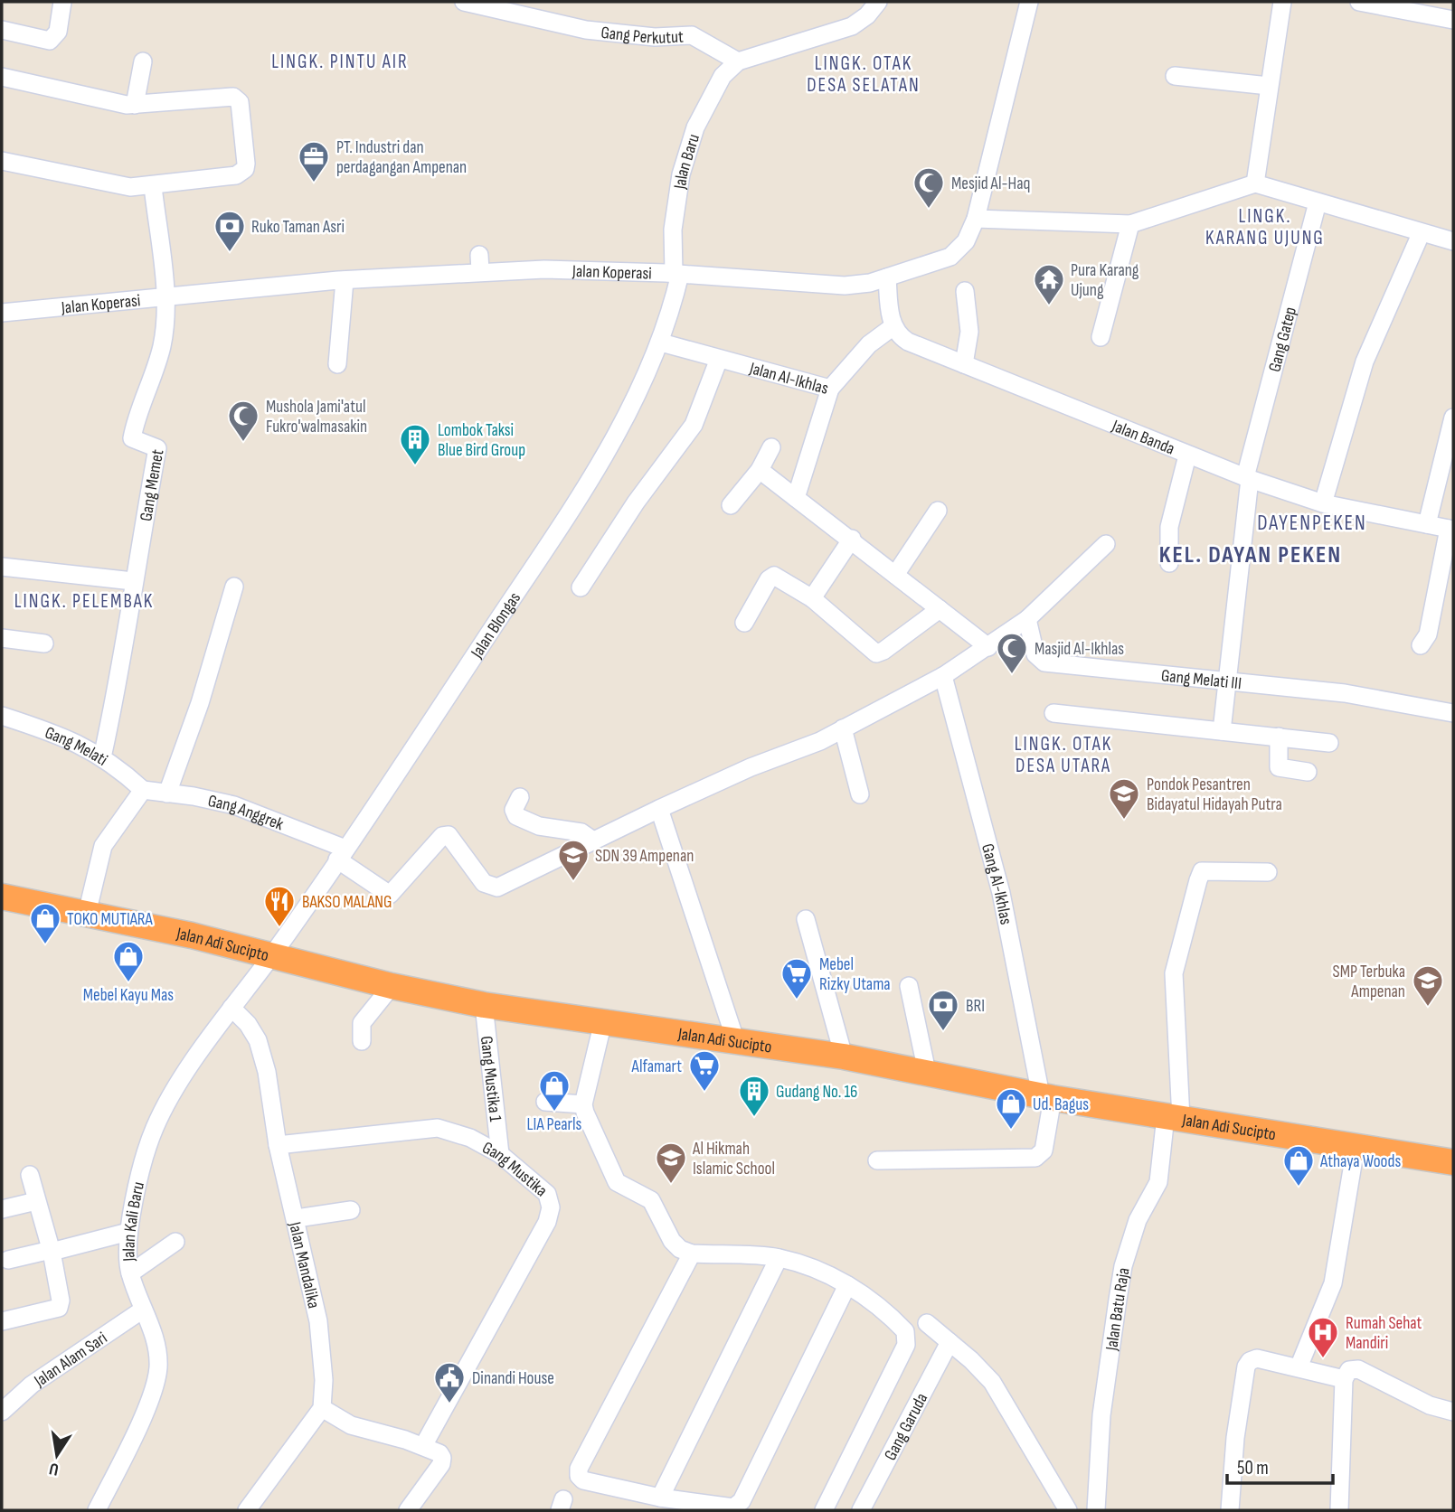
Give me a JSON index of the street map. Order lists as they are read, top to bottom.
{
  "streets": {
    "highway": ["Jalan Adi Sucipto"],
    "street": [
      "Gang Perkutut",
      "Jalan Baru",
      "Jalan Koperasi",
      "Gang Gatep",
      "Jalan Al-Ikhlas",
      "Jalan Banda",
      "Gang Memet",
      "Jalan Blongas",
      "Gang Melati III",
      "Gang Melati",
      "Gang Anggrek",
      "Gang Al-Ikhlas",
      "Gang Mustika 1",
      "Gang Mustika",
      "Jalan Kali Baru",
      "Jalan Mandalika",
      "Jalan Batu Raja",
      "Jalan Alam Sari",
      "Gang Garuda"
    ]
  },
  "crossings": [
    ["Gang Perkutut", "Jalan Baru"],
    ["Jalan Baru", "Jalan Koperasi"],
    ["Jalan Baru", "Jalan Blongas"],
    ["Jalan Koperasi", "Gang Memet"],
    ["Jalan Koperasi", "Jalan Blongas"],
    ["Gang Gatep", "Jalan Banda"],
    ["Gang Gatep", "Gang Melati III"],
    ["Jalan Al-Ikhlas", "Jalan Banda"],
    ["Jalan Al-Ikhlas", "Jalan Blongas"],
    ["Jalan Blongas", "Gang Anggrek"],
    ["Jalan Blongas", "Jalan Adi Sucipto"],
    ["Jalan Blongas", "Jalan Kali Baru"],
    ["Gang Melati", "Gang Anggrek"],
    ["Gang Al-Ikhlas", "Jalan Adi Sucipto"],
    ["Jalan Adi Sucipto", "Gang Mustika 1"],
    ["Jalan Adi Sucipto", "Jalan Kali Baru"],
    ["Jalan Adi Sucipto", "Jalan Batu Raja"],
    ["Gang Mustika 1", "Gang Mustika"],
    ["Gang Mustika", "Jalan Mandalika"],
    ["Jalan Kali Baru", "Jalan Mandalika"],
    ["Jalan Kali Baru", "Jalan Alam Sari"]
  ],
  "districts": [
    "LINGK. PINTU AIR",
    "LINGK. OTAK DESA SELATAN",
    "LINGK. KARANG UJUNG",
    "DAYENPEKEN",
    "KEL. DAYAN PEKEN",
    "LINGK. PELEMBAK",
    "LINGK. OTAK DESA UTARA"
  ],
  "places": {
    "office": ["PT. Industri dan perdagangan Ampenan"],
    "mosque": ["Mesjid Al-Haq", "Mushola Jami'atul Fukro'walmasakin", "Masjid Al-Ikhlas"],
    "bank": ["Ruko Taman Asri", "BRI"],
    "temple": ["Pura Karang Ujung"],
    "building": ["Lombok Taksi Blue Bird Group", "Gudang No. 16"],
    "school or university": [
      "Pondok Pesantren Bidayatul Hidayah Putra",
      "SDN 39 Ampenan",
      "SMP Terbuka Ampenan",
      "Al Hikmah Islamic School"
    ],
    "restaurant": ["BAKSO MALANG"],
    "shop": [
      "TOKO MUTIARA",
      "Mebel Kayu Mas",
      "LIA Pearls",
      "Ud. Bagus",
      "Athaya Woods"
    ],
    "supermarket": ["Mebel Rizky Utama", "Alfamart"],
    "hospital": ["Rumah Sehat Mandiri"],
    "public building": ["Dinandi House"]
  },
  "scale_bar": "50 m",
  "north": "bottom"
}
